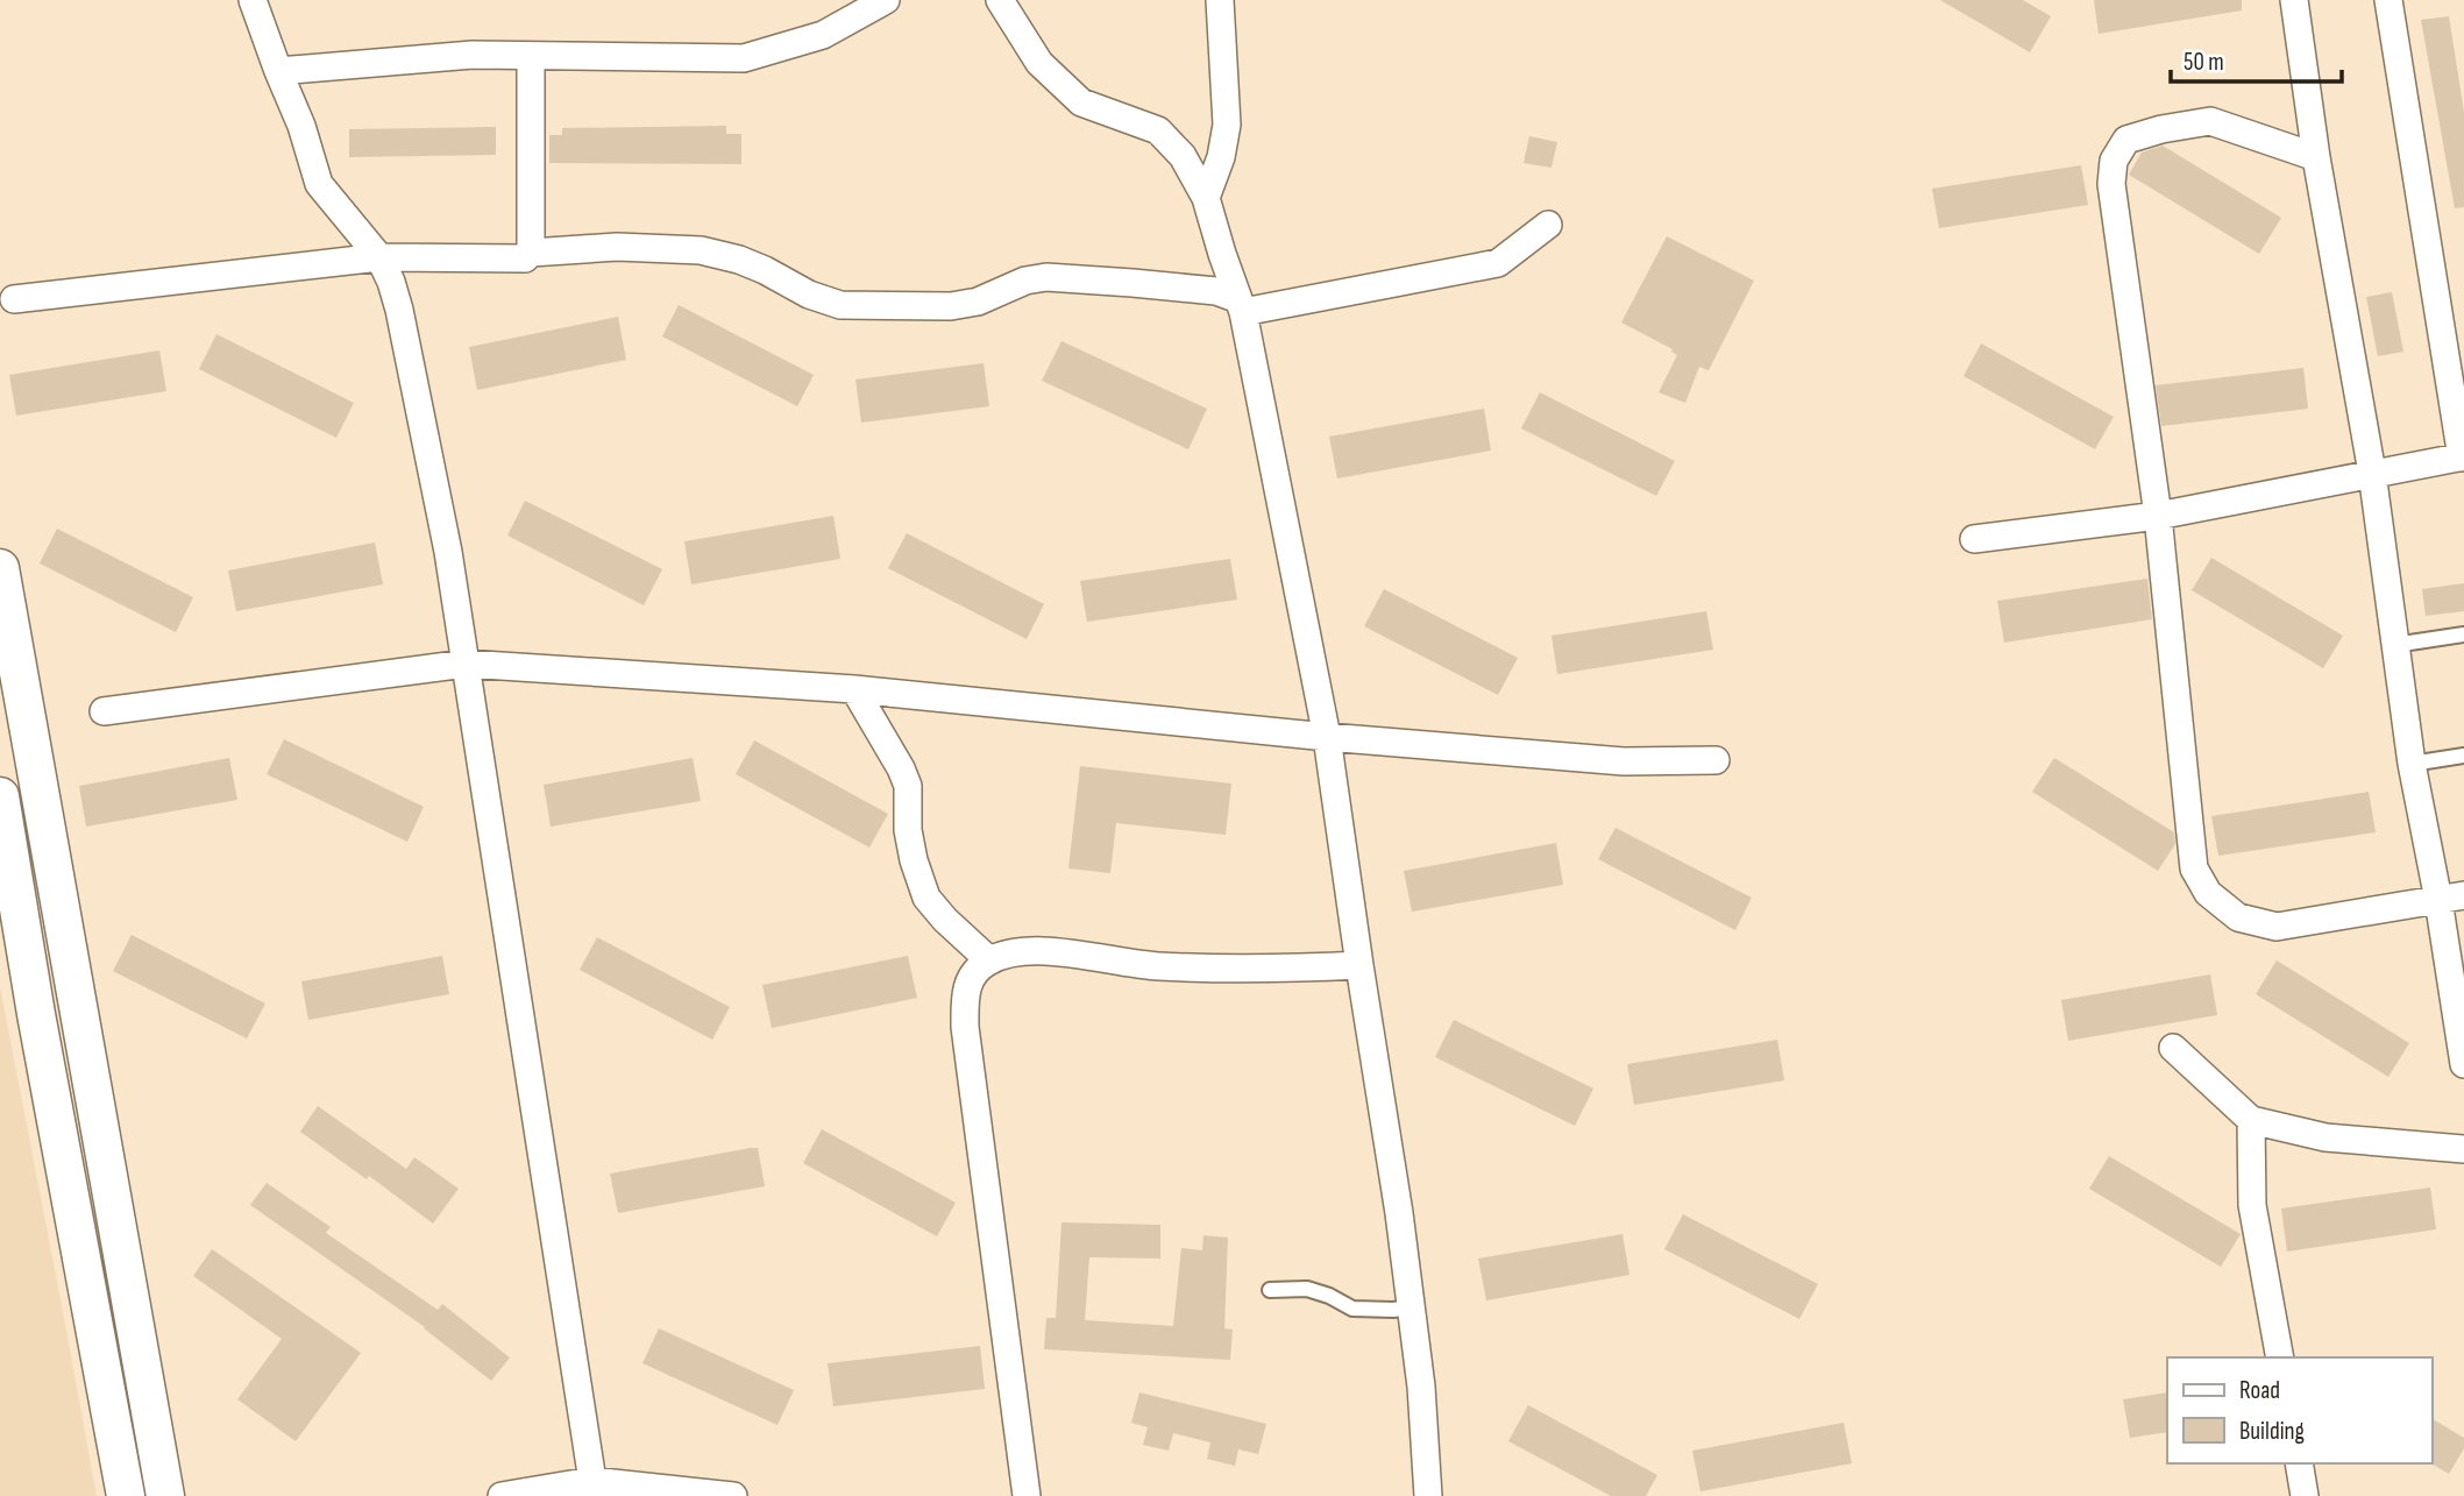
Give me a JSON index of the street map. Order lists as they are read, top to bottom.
{
  "legend": ["Road", "Building"],
  "scale_bar": "50 m"
}
